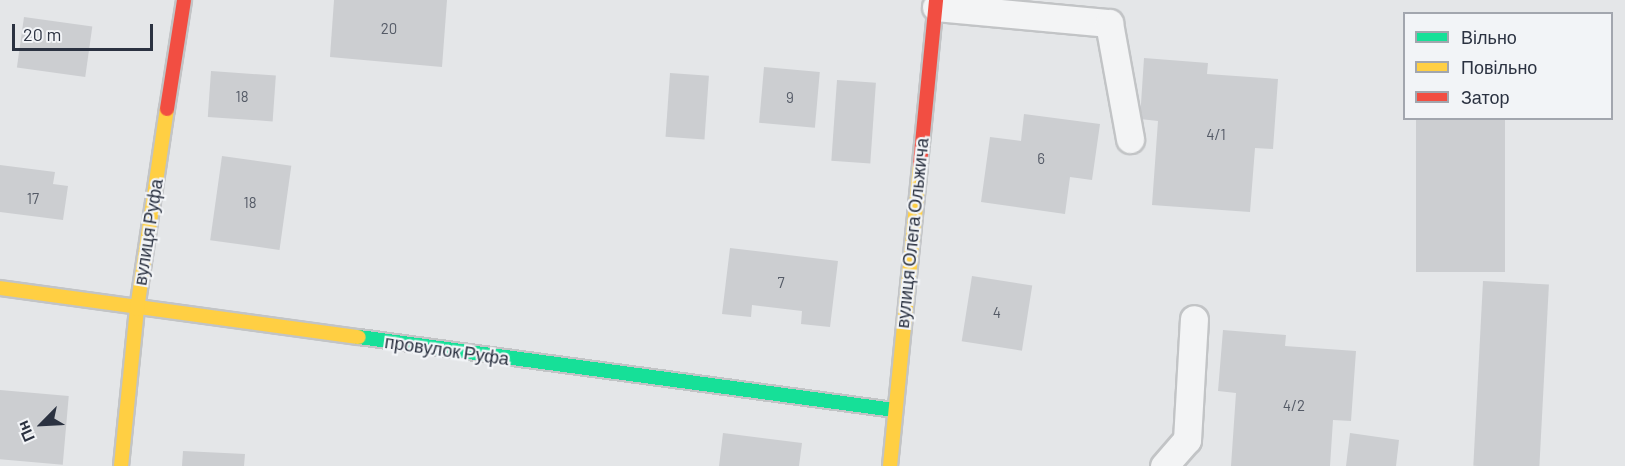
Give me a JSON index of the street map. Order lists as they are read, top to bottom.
{
  "streets": {
    "street": ["вулиця Руфа", "вулиця Олега Ольжича", "провулок Руфа"]
  },
  "crossings": [
    ["вулиця Руфа", "провулок Руфа"],
    ["вулиця Олега Ольжича", "провулок Руфа"]
  ],
  "house_numbers": [
    "20",
    "18",
    "9",
    "4/1",
    "6",
    "17",
    "18",
    "7",
    "4",
    "4/2"
  ],
  "legend": ["Вільно", "Повільно", "Затор"],
  "scale_bar": "20 m",
  "north": "bottom left"
}
